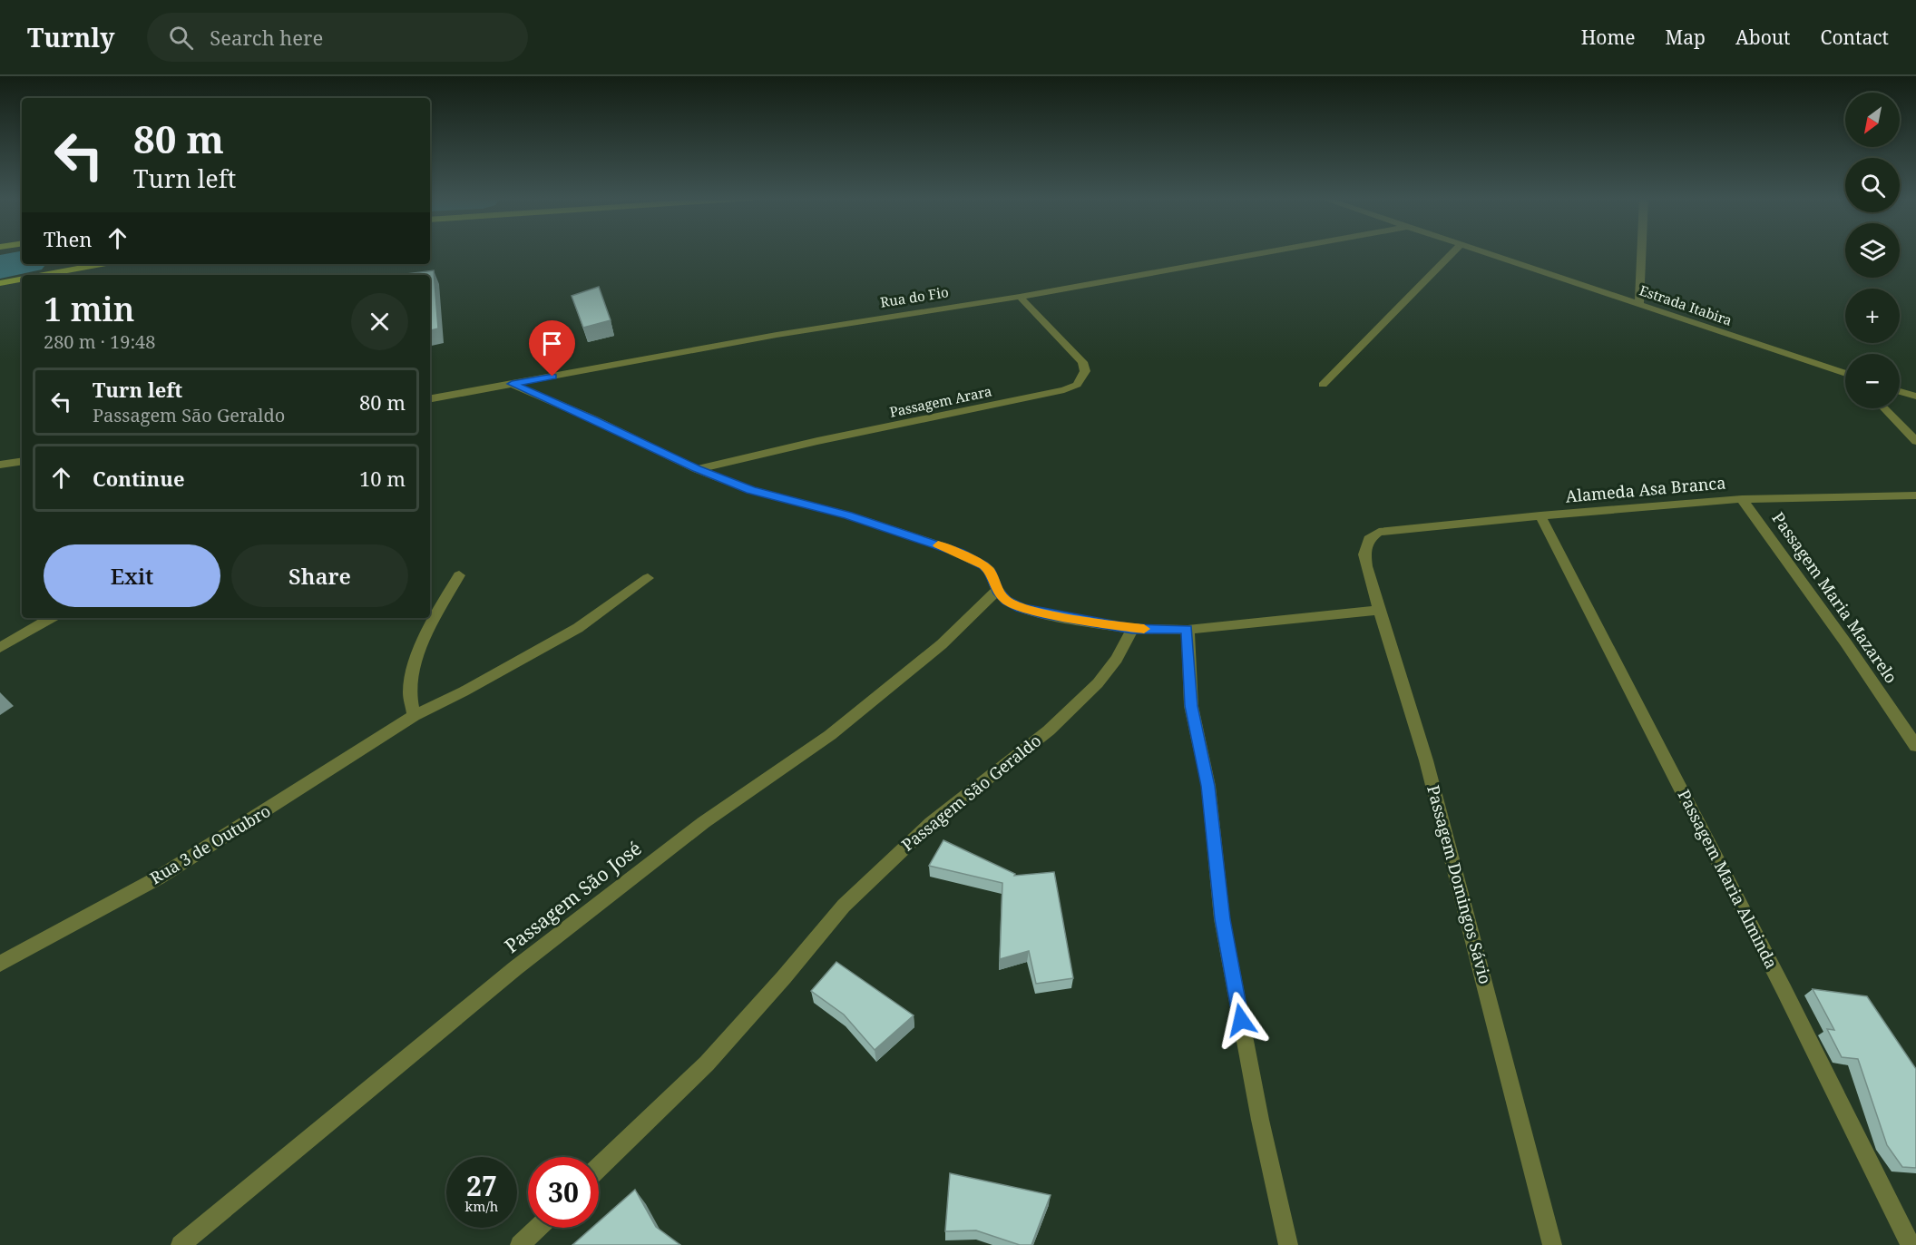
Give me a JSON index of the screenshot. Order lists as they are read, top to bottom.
{
  "streets": {
    "street": [
      "Rua do Fio",
      "Estrada Itabira",
      "Passagem Arara",
      "Alameda Asa Branca",
      "Passagem Maria Mazarelo",
      "Passagem São Geraldo",
      "Rua 3 de Outubro",
      "Passagem Maria Alminda",
      "Passagem Domingos Sávio",
      "Passagem São José"
    ]
  },
  "crossings": [
    ["Rua do Fio", "Passagem Arara"],
    ["Alameda Asa Branca", "Passagem Maria Mazarelo"],
    ["Alameda Asa Branca", "Passagem Maria Alminda"],
    ["Alameda Asa Branca", "Passagem Domingos Sávio"]
  ],
  "north": "bottom left",
  "page": {
    "header": "Turnly",
    "search": "Search here",
    "nav": [
      "Home",
      "Map",
      "About",
      "Contact"
    ],
    "map_buttons": ["+", "−"],
    "turn": ["80 m", "Turn left"],
    "then": "Then",
    "heading": ["1 min", "280 m · 19:48"],
    "list": [
      {
        "name": "Turn left",
        "note": "Passagem São Geraldo",
        "value": "80 m"
      },
      {
        "name": "Continue",
        "value": "10 m"
      }
    ],
    "buttons": ["Exit", "Share"],
    "speed": "27 km/h",
    "limit": "30"
  }
}
